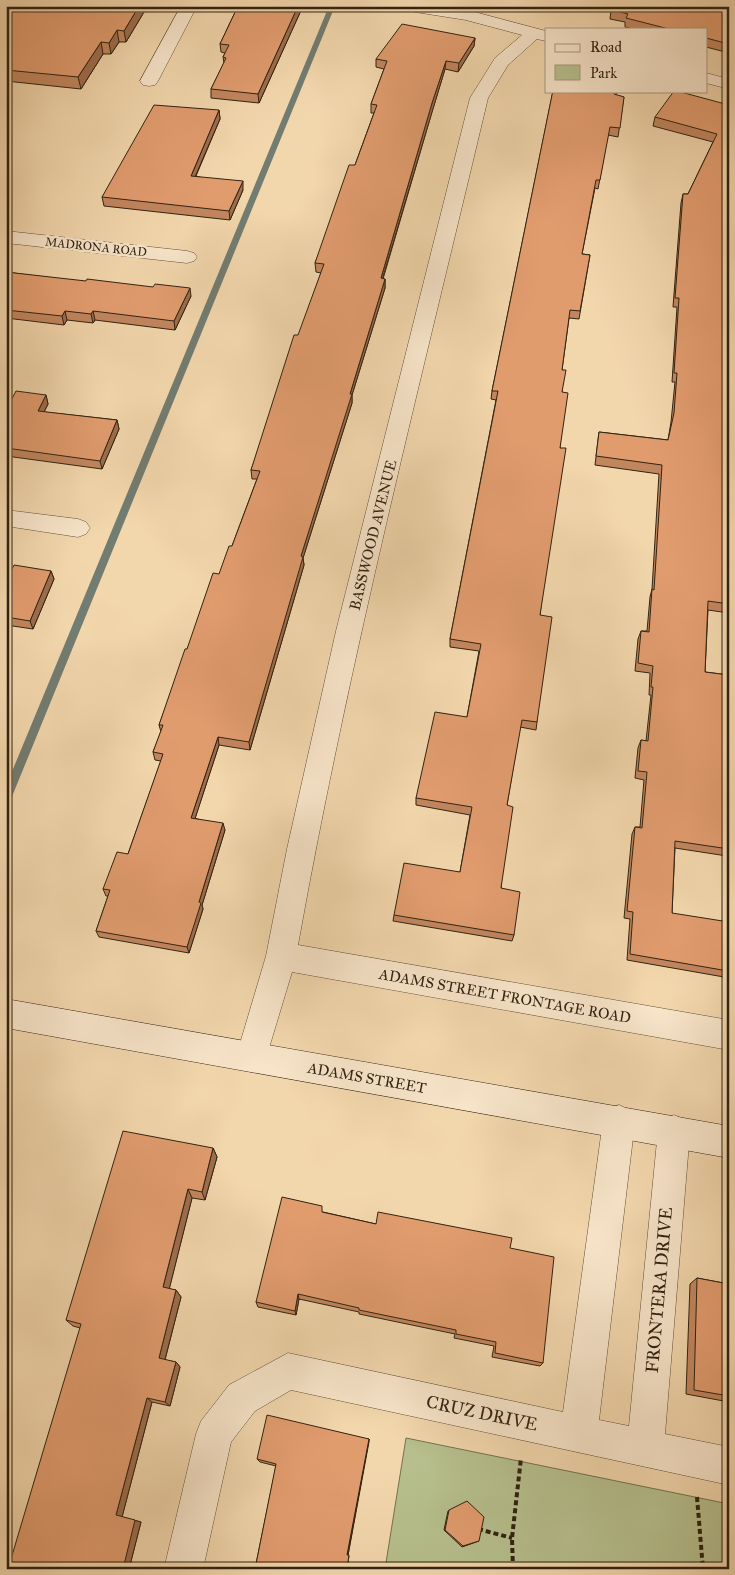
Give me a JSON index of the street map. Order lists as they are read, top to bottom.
{
  "streets": {
    "street": [
      "MADRONA ROAD",
      "BASSWOOD AVENUE",
      "ADAMS STREET FRONTAGE ROAD",
      "ADAMS STREET",
      "FRONTERA DRIVE",
      "CRUZ DRIVE"
    ]
  },
  "crossings": [
    ["BASSWOOD AVENUE", "ADAMS STREET FRONTAGE ROAD"],
    ["BASSWOOD AVENUE", "ADAMS STREET"],
    ["ADAMS STREET", "FRONTERA DRIVE"],
    ["FRONTERA DRIVE", "CRUZ DRIVE"]
  ],
  "legend": ["Road", "Park"]
}
